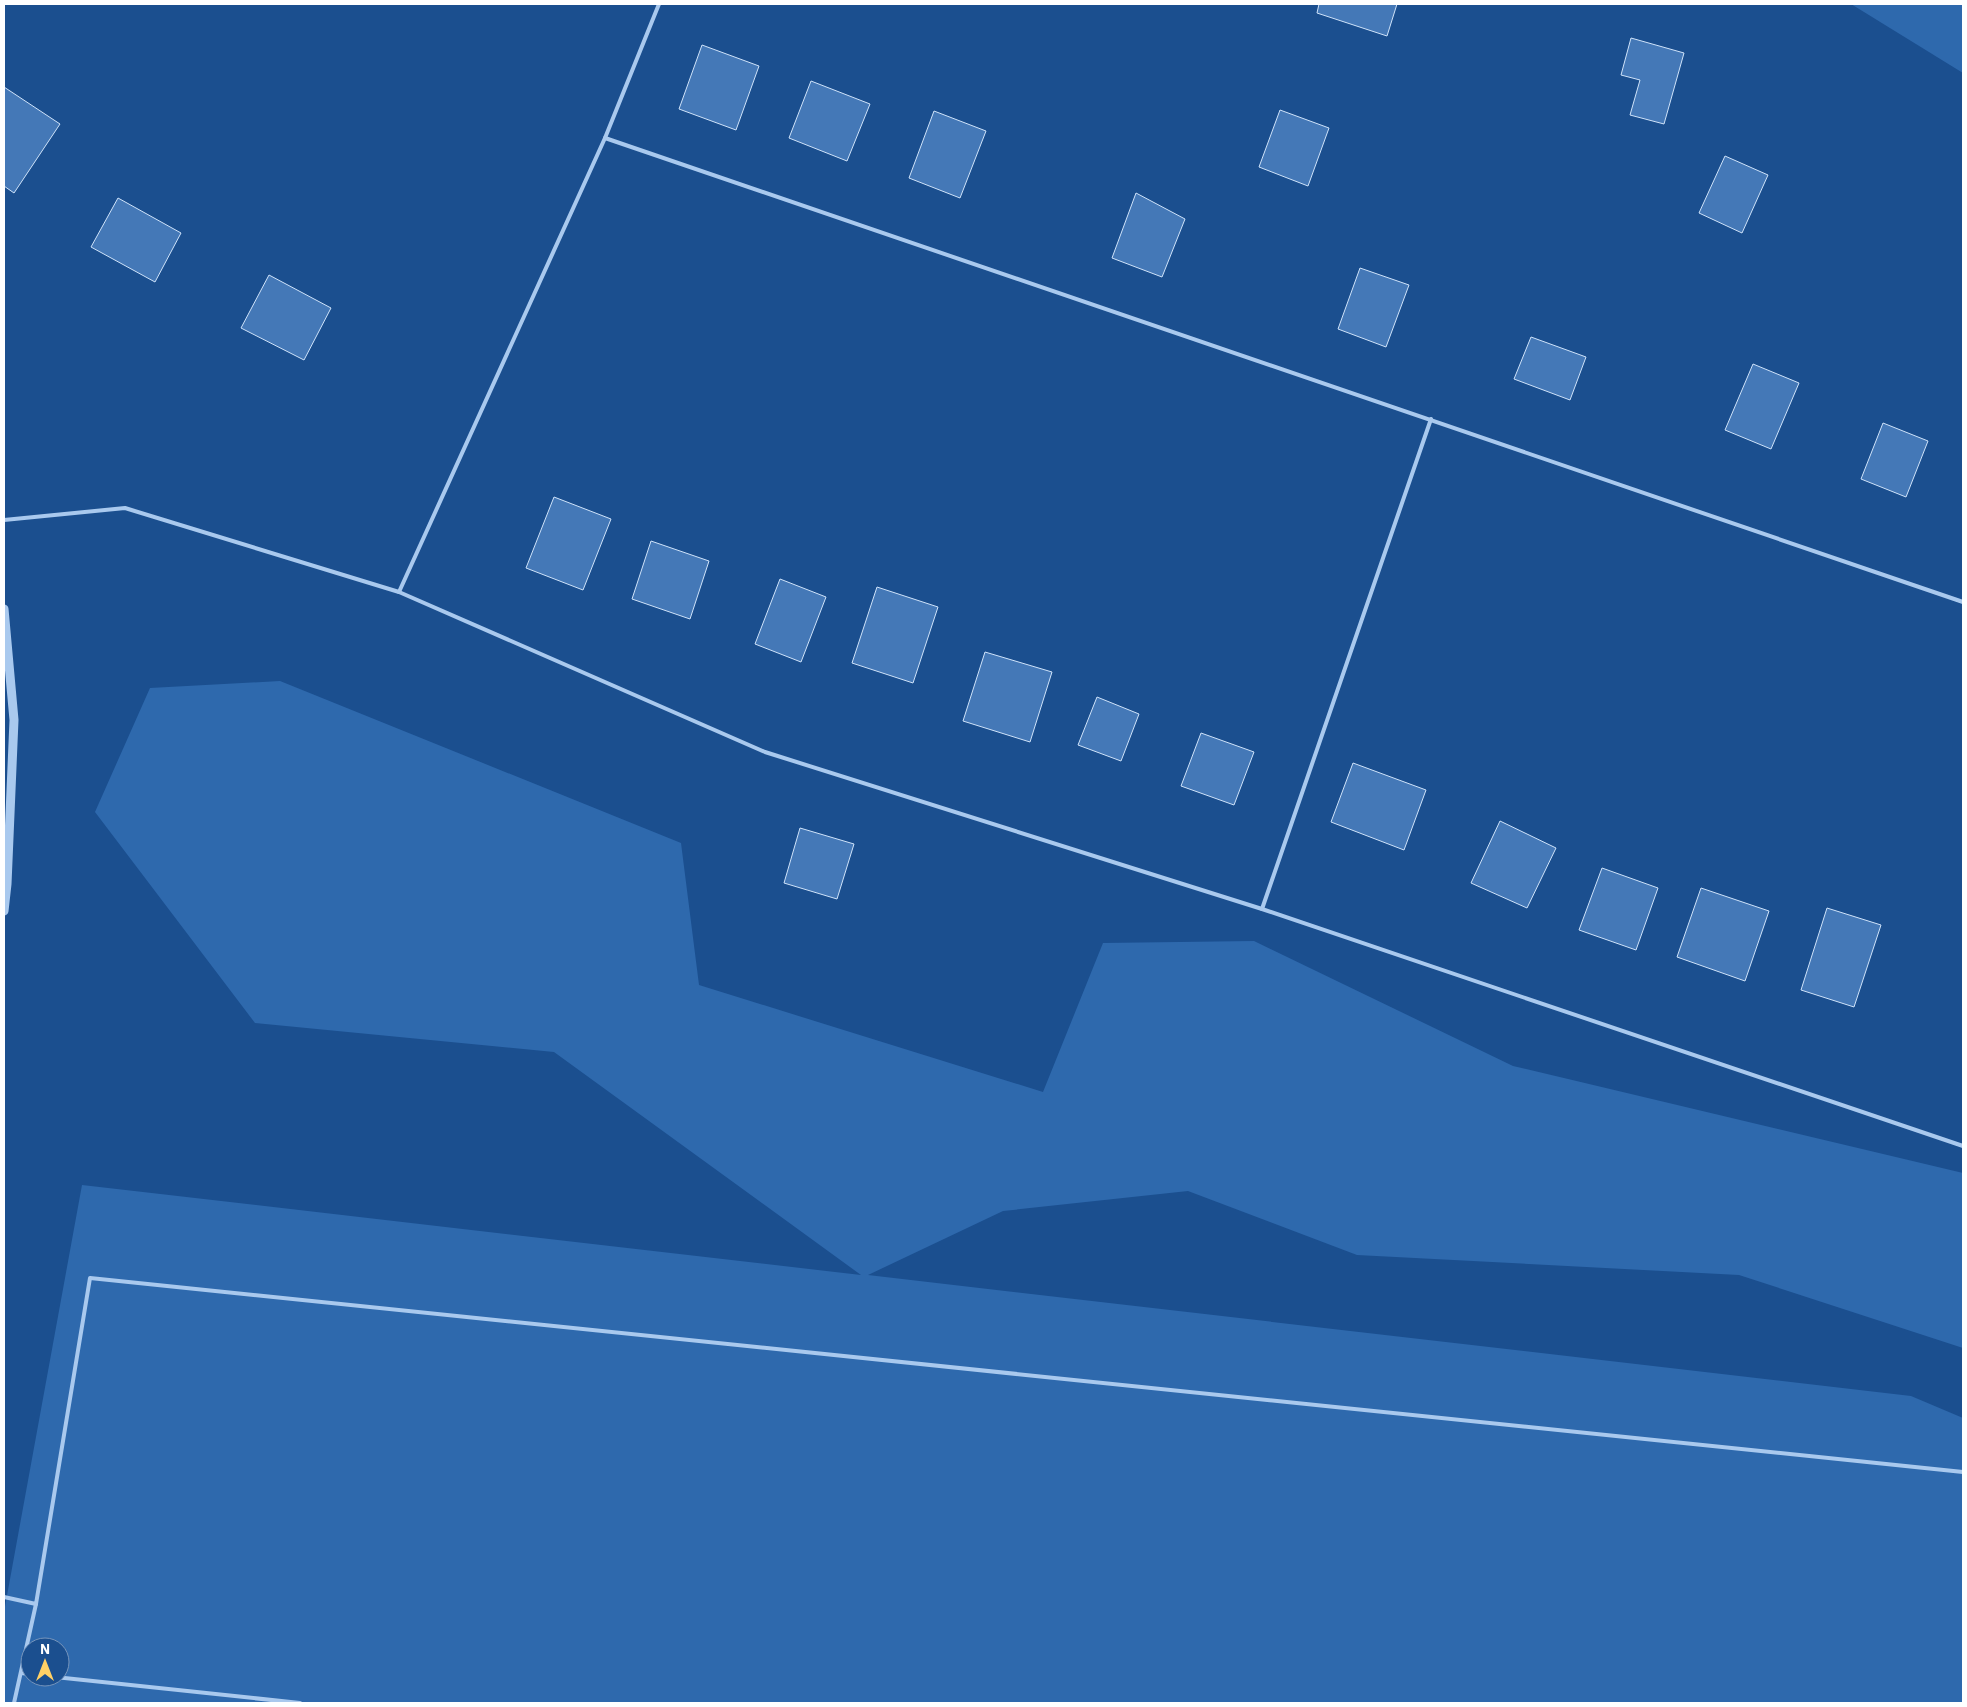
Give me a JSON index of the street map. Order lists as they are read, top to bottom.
{
  "north": "top"
}
